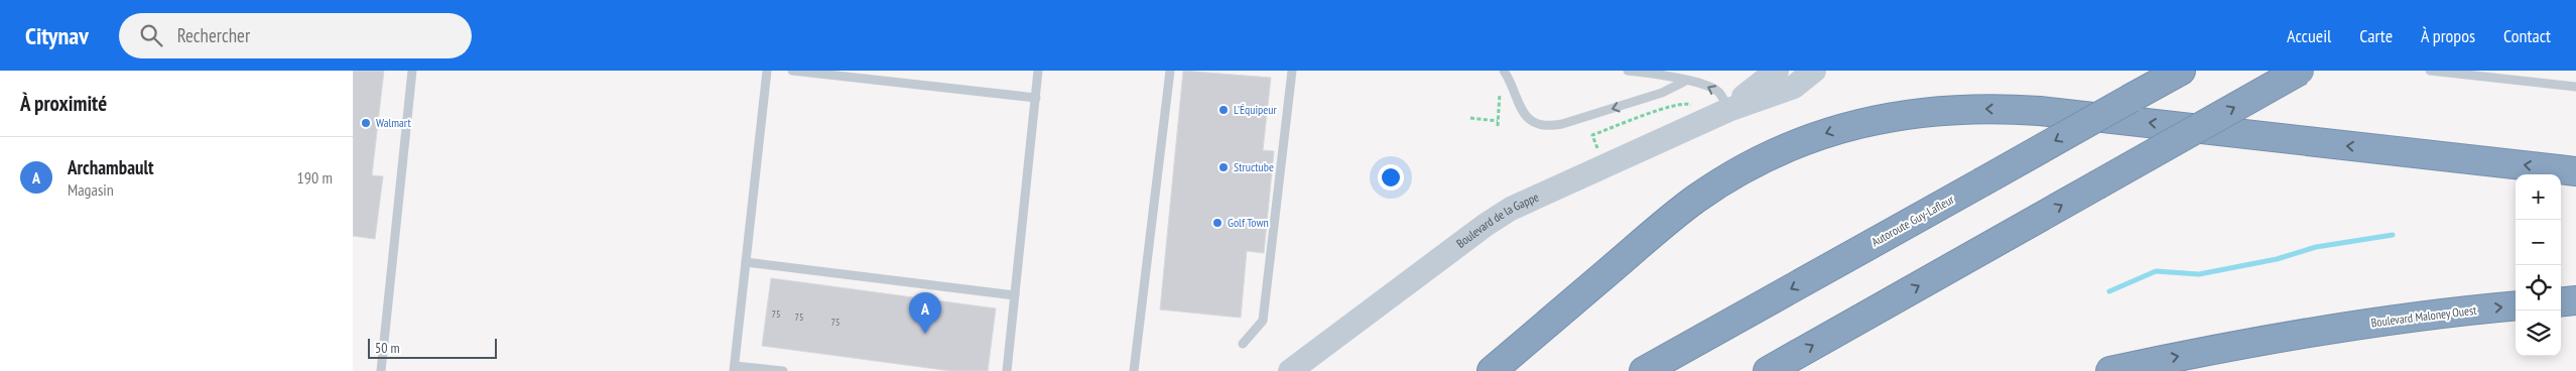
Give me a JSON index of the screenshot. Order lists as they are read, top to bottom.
{
  "streets": {
    "highway": ["Autoroute Guy-Lafleur", "Boulevard Maloney Ouest"],
    "street": ["Boulevard de la Gappe"]
  },
  "places": [
    "L'Équipeur",
    "Walmart",
    "Structube",
    "Golf Town"
  ],
  "house_numbers": ["75", "75", "75"],
  "scale_bar": "50 m",
  "page": {
    "header": "Citynav",
    "search": "Rechercher",
    "nav": [
      "Accueil",
      "Carte",
      "À propos",
      "Contact"
    ],
    "heading": "À proximité",
    "list": [
      {
        "mark": "A",
        "name": "Archambault",
        "note": "Magasin",
        "value": "190 m"
      }
    ],
    "map_buttons": ["+", "−"],
    "pins": "A",
    "scale": "50 m"
  }
}
